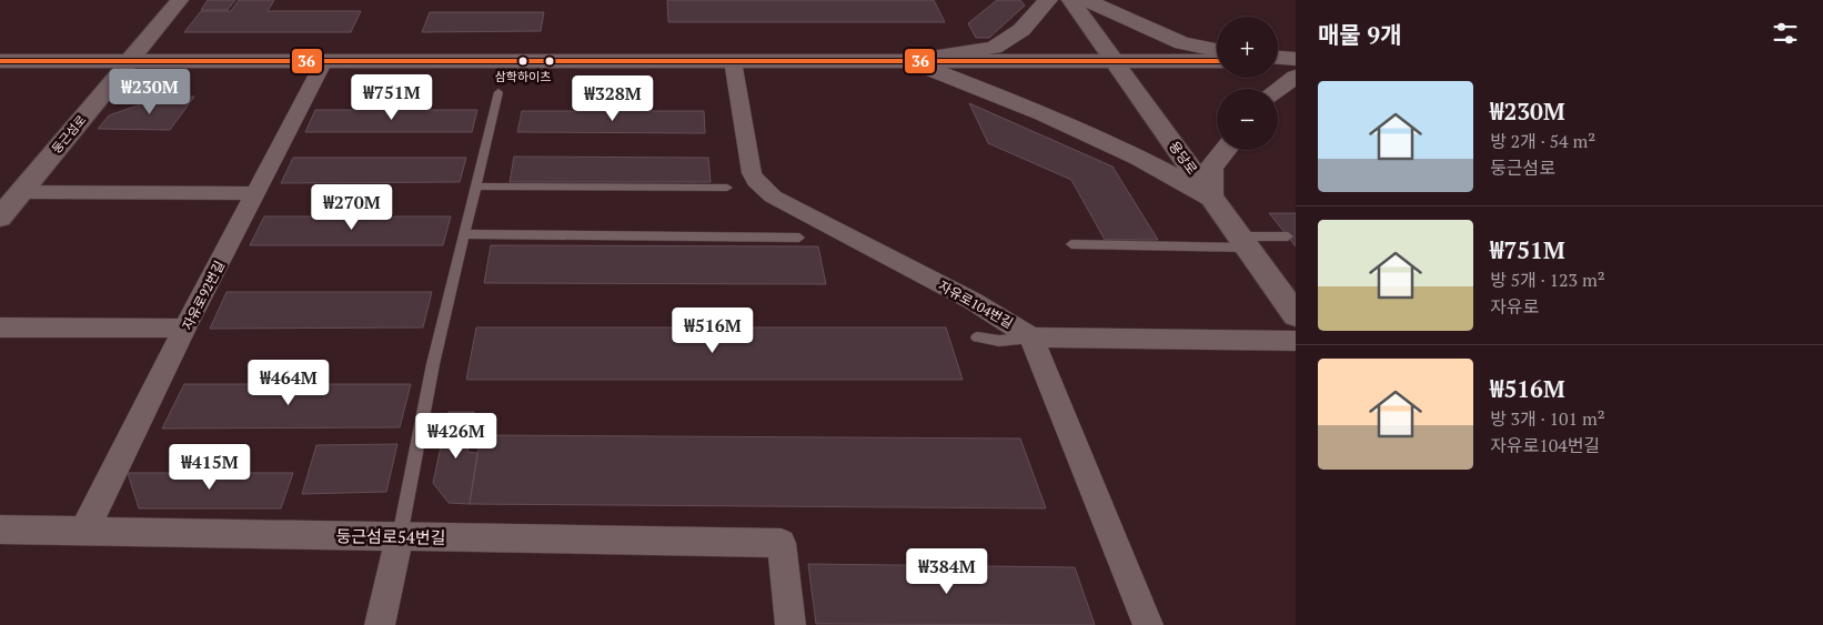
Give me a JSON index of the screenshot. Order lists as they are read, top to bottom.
{
  "streets": {
    "street": [
      "둥근섬로",
      "용당로",
      "자유로92번길",
      "자유로104번길",
      "둥근섬로54번길"
    ]
  },
  "crossings": [
    ["자유로92번길", "둥근섬로54번길"]
  ],
  "places": ["삼학하이츠"],
  "lines": ["transit line 36"],
  "page": {
    "heading": "매물 9개",
    "map_buttons": ["+", "−"],
    "list": [
      {
        "name": "₩230M",
        "note": "방 2개 · 54 m² · 둥근섬로"
      },
      {
        "name": "₩751M",
        "note": "방 5개 · 123 m² · 자유로"
      },
      {
        "name": "₩516M",
        "note": "방 3개 · 101 m² · 자유로104번길"
      }
    ],
    "price": [
      "₩230M",
      "₩751M",
      "₩328M",
      "₩270M",
      "₩516M",
      "₩464M",
      "₩426M",
      "₩415M",
      "₩384M"
    ]
  }
}
